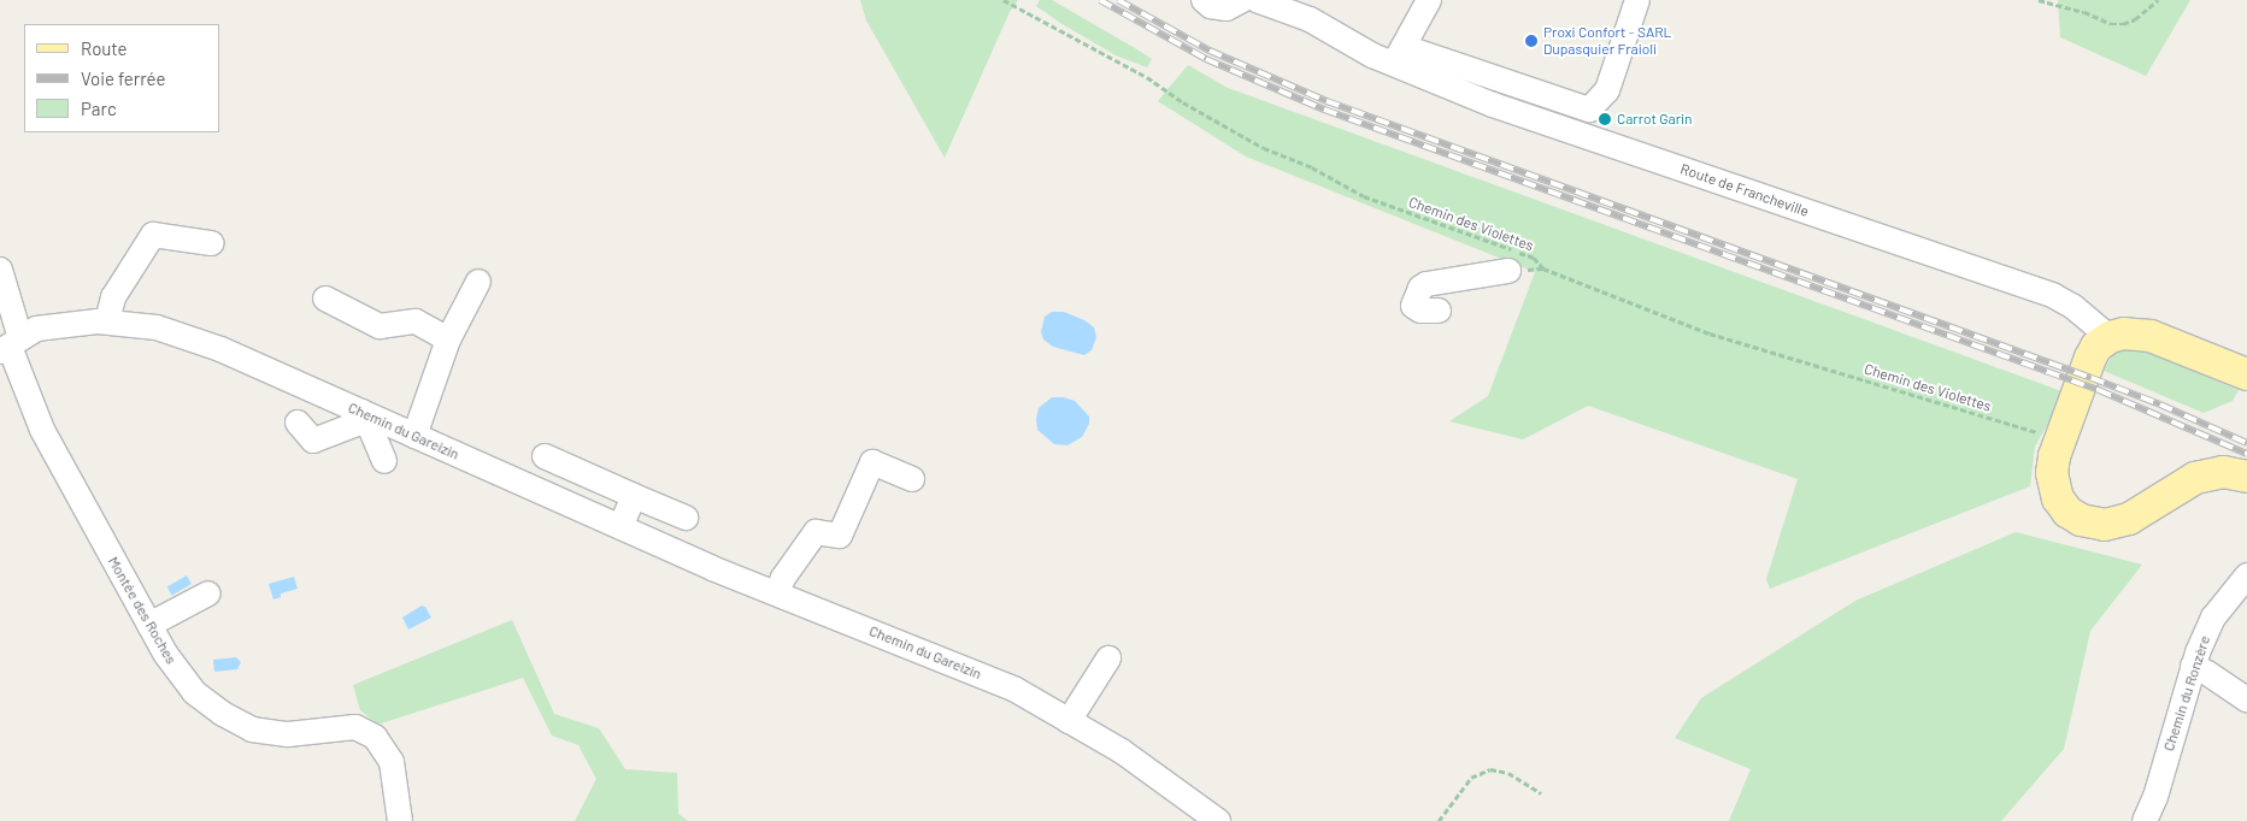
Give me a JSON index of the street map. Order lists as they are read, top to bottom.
{
  "streets": {
    "street": [
      "Route de Francheville",
      "Chemin du Gareizin",
      "Montée des Roches",
      "Chemin du Ronzère"
    ],
    "path": ["Chemin des Violettes"]
  },
  "crossings": [
    ["Chemin du Gareizin", "Montée des Roches"]
  ],
  "places": ["Proxi Confort - SARL Dupasquier Fraioli", "Carrot Garin"],
  "legend": ["Route", "Voie ferrée", "Parc"]
}
